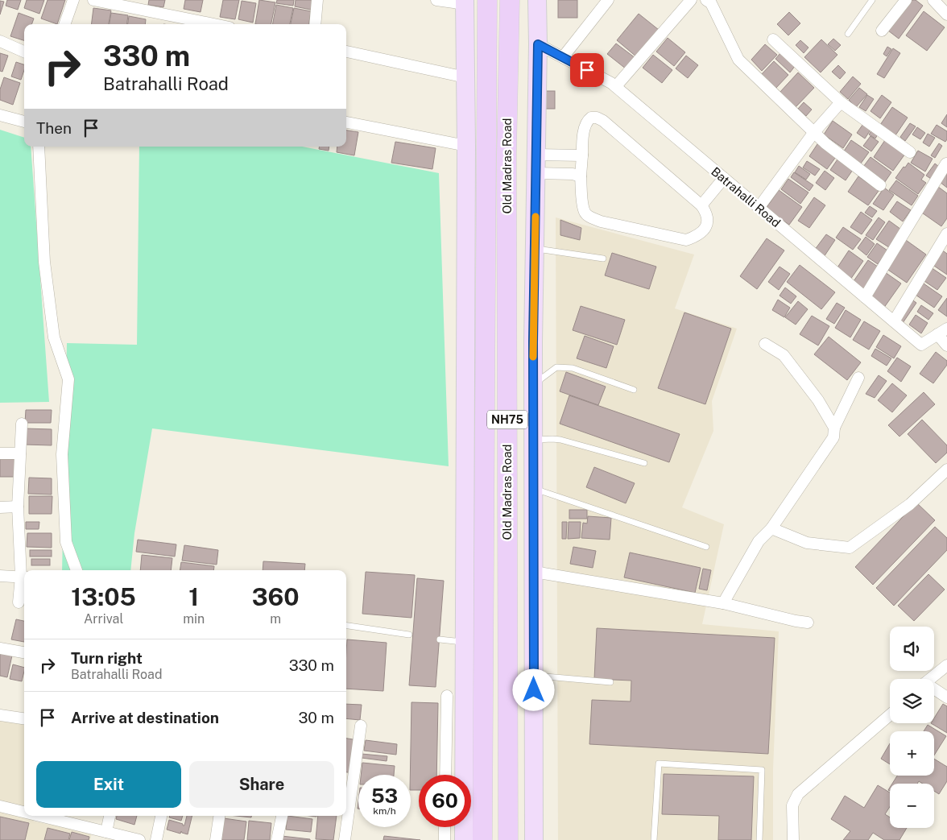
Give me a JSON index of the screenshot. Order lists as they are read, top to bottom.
{
  "streets": {
    "highway": ["Old Madras Road", "NH75"],
    "street": ["Batrahalli Road"]
  },
  "page": {
    "turn": ["330 m", "Batrahalli Road"],
    "then": "Then",
    "eta": [
      "13:05",
      "Arrival",
      "1",
      "min",
      "360",
      "m"
    ],
    "map_buttons": ["+", "−"],
    "list": [
      {
        "name": "Turn right",
        "note": "Batrahalli Road",
        "value": "330 m"
      },
      {
        "name": "Arrive at destination",
        "value": "30 m"
      }
    ],
    "buttons": ["Exit", "Share"],
    "speed": "53 km/h",
    "limit": "60"
  }
}
